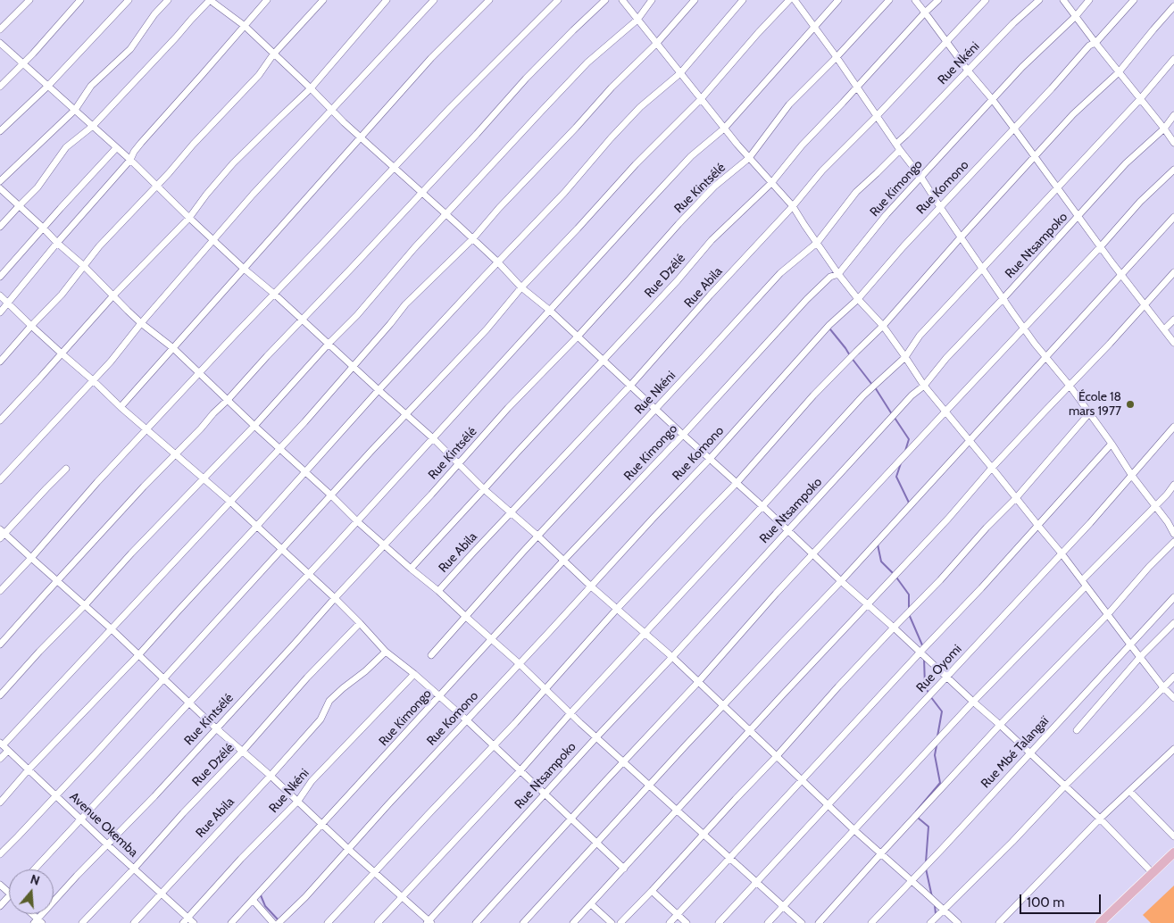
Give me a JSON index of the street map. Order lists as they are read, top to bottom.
{
  "streets": {
    "street": [
      "Rue Nkéni",
      "Rue Komono",
      "Rue Kintsélé",
      "Rue Kimongo",
      "Rue Ntsampoko",
      "Rue Dzélé",
      "Rue Abila",
      "Rue Oyomi",
      "Rue Mbé Talangaï",
      "Avenue Okemba"
    ]
  },
  "crossings": [
    ["Rue Nkéni", "Avenue Okemba"],
    ["Rue Kintsélé", "Avenue Okemba"],
    ["Rue Dzélé", "Avenue Okemba"],
    ["Rue Abila", "Avenue Okemba"]
  ],
  "places": ["École 18 mars 1977"],
  "scale_bar": "100 m",
  "north": "top"
}
